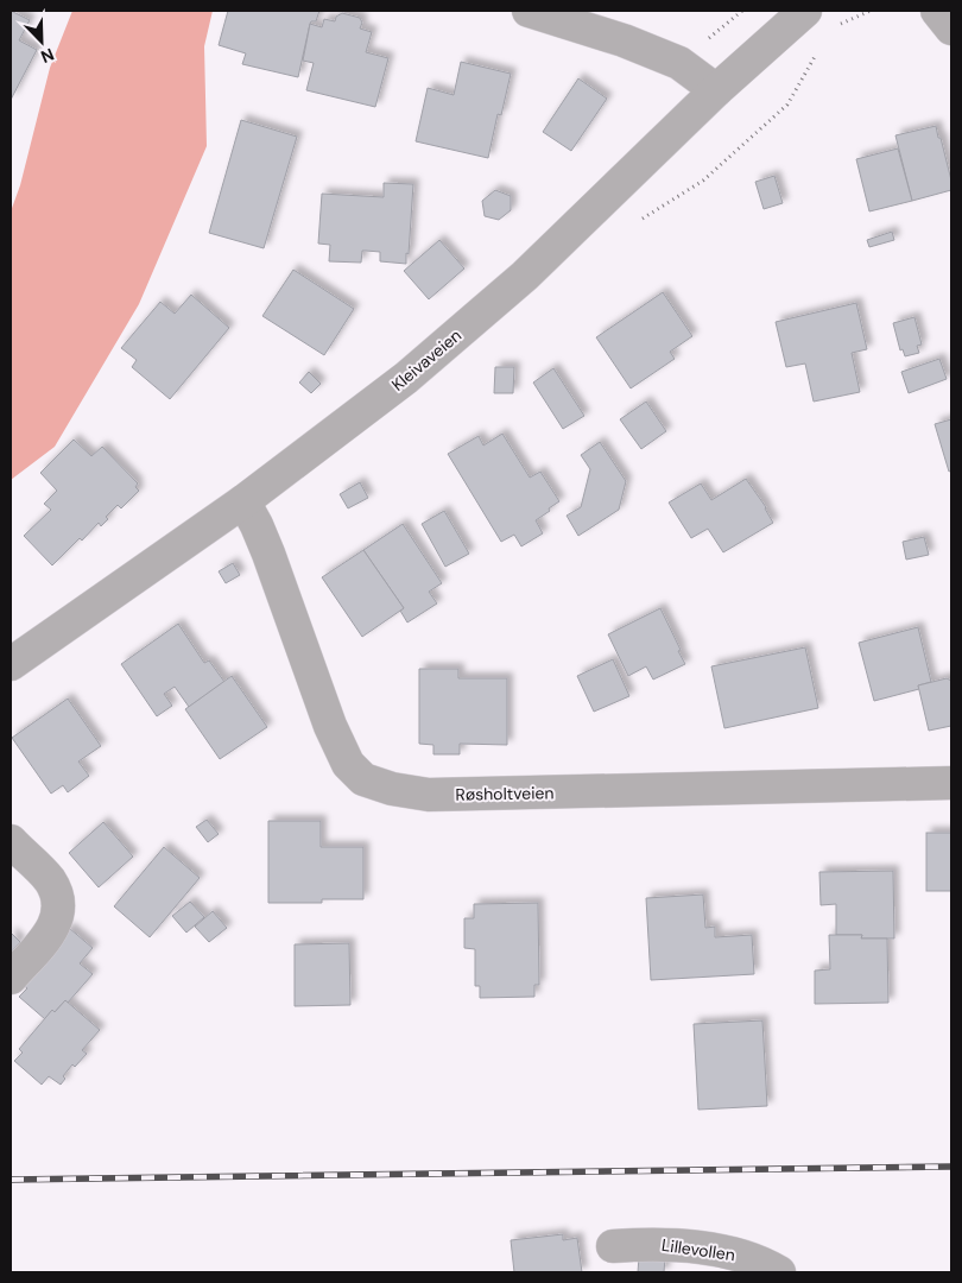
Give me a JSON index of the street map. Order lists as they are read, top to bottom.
{
  "streets": {
    "street": ["Kleivaveien", "Røsholtveien", "Lillevollen"]
  },
  "crossings": [
    ["Kleivaveien", "Røsholtveien"]
  ],
  "north": "bottom right"
}
